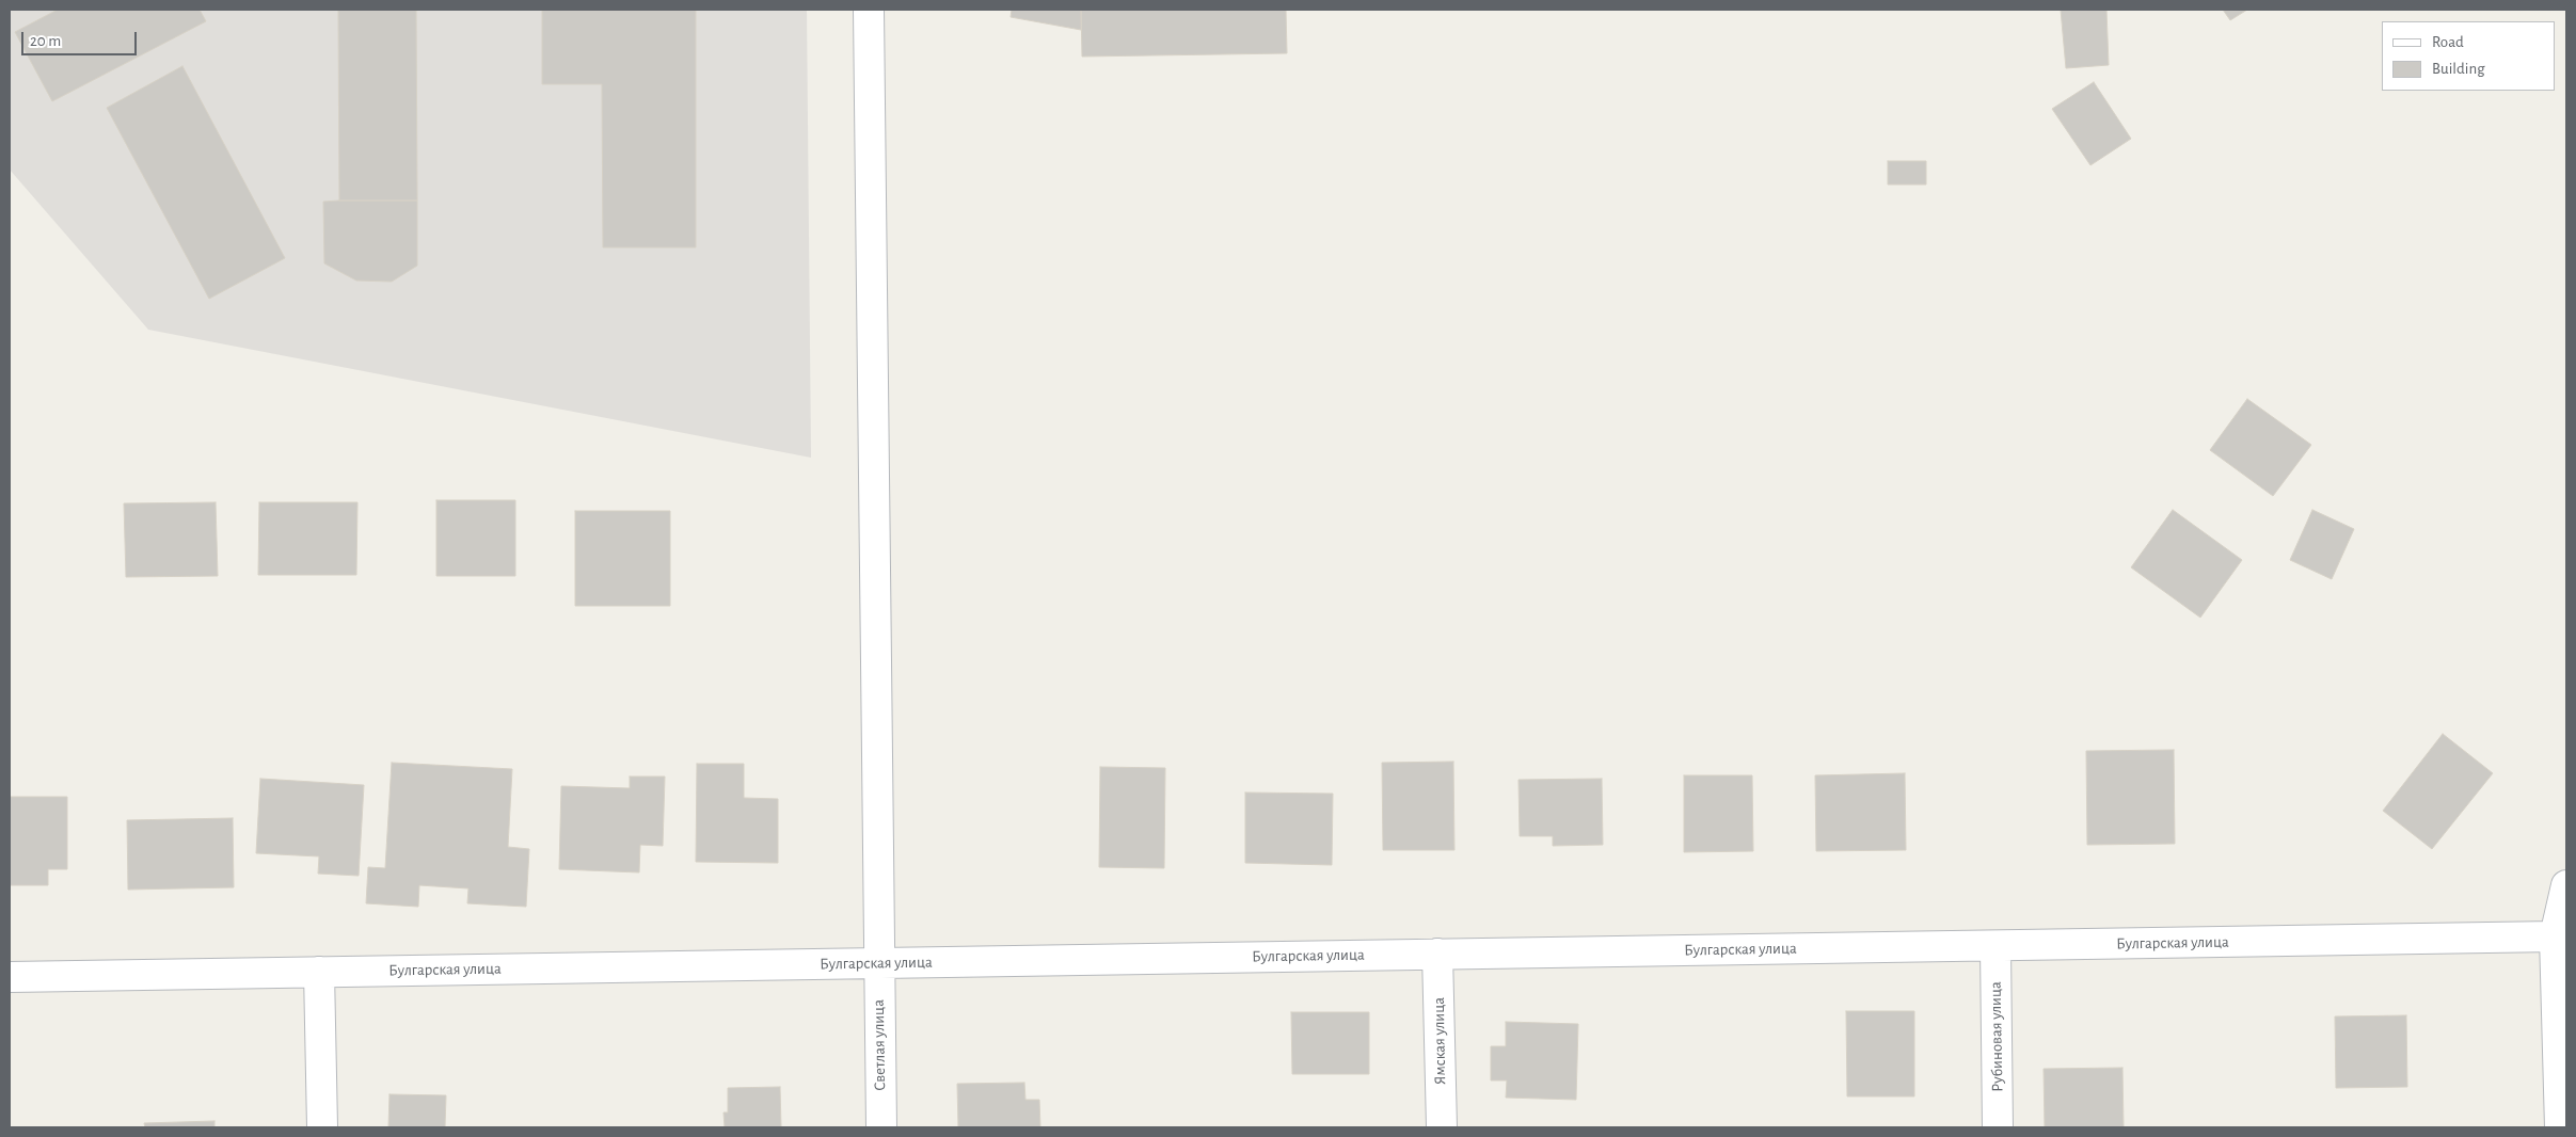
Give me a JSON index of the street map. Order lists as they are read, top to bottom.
{
  "streets": {
    "street": [
      "Булгарская улица",
      "Рубиновая улица",
      "Ямская улица",
      "Светлая улица"
    ]
  },
  "crossings": [
    ["Булгарская улица", "Рубиновая улица"],
    ["Булгарская улица", "Ямская улица"],
    ["Булгарская улица", "Светлая улица"]
  ],
  "legend": ["Road", "Building"],
  "scale_bar": "20 m"
}
